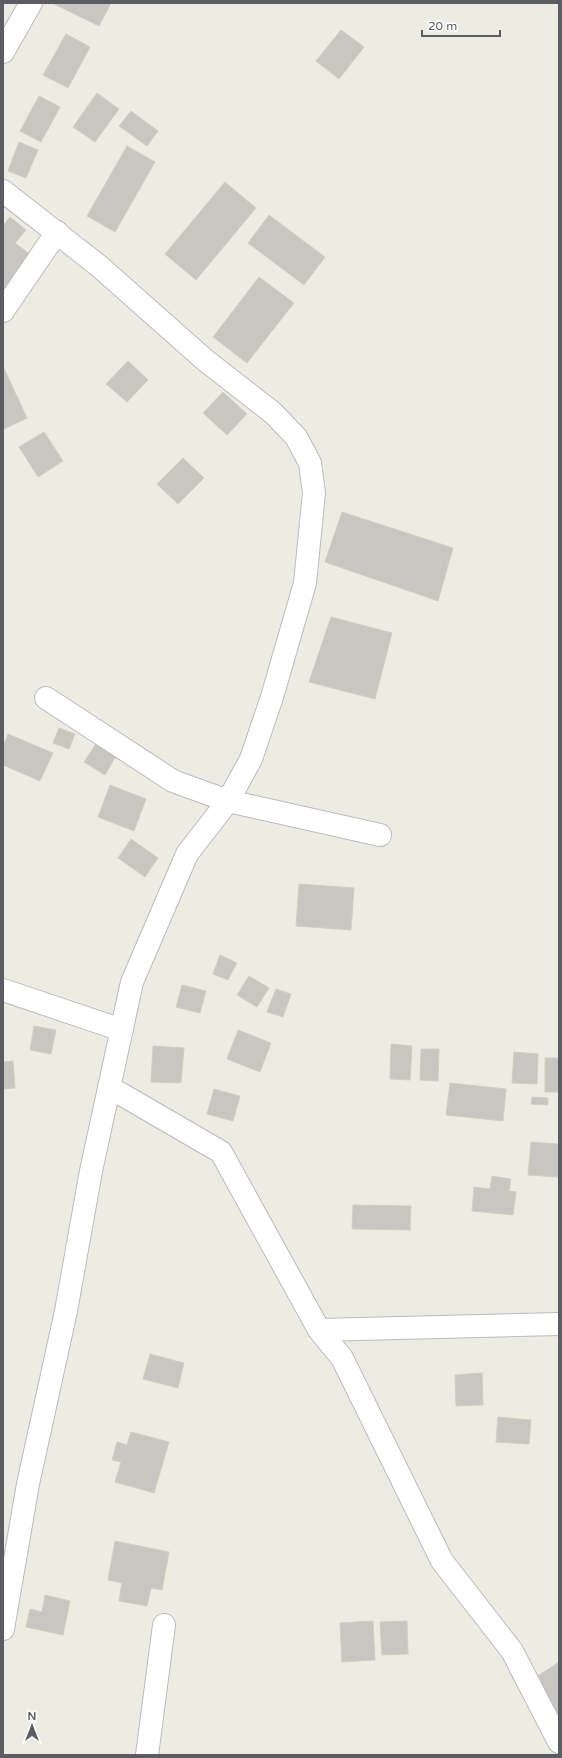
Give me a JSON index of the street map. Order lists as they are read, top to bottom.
{
  "scale_bar": "20 m",
  "north": "top"
}
